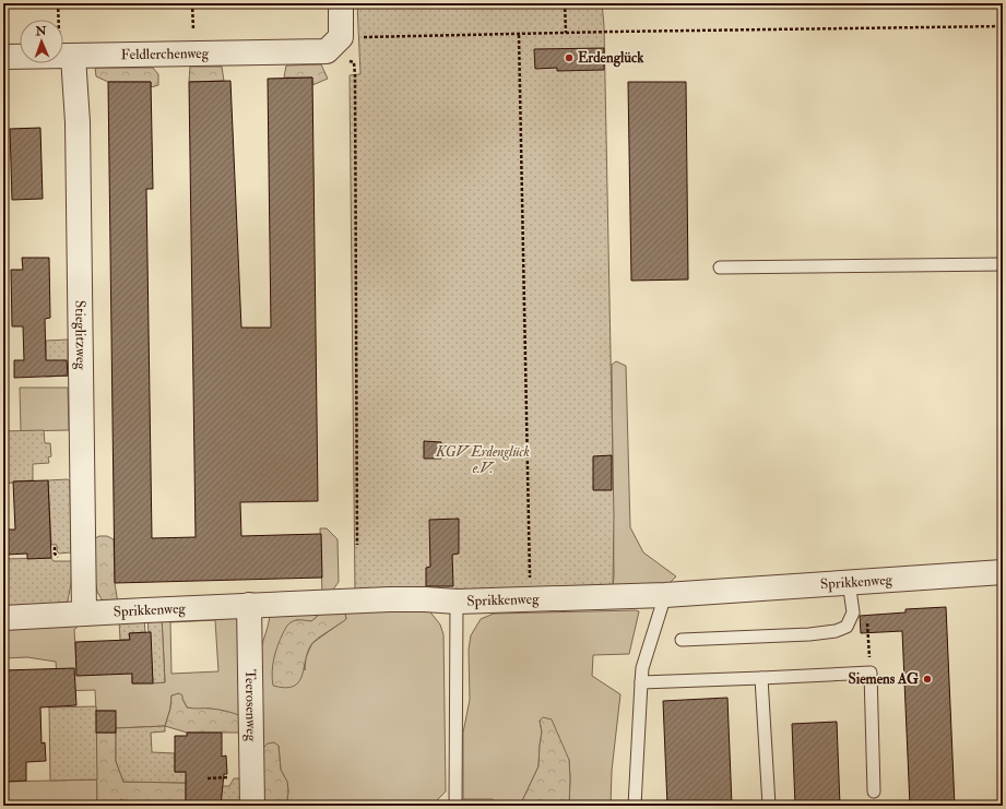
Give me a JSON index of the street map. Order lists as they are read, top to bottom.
{
  "streets": {
    "street": [
      "Feldlerchenweg",
      "Stieglitzweg",
      "Sprikkenweg",
      "Teerosenweg"
    ]
  },
  "crossings": [
    ["Feldlerchenweg", "Stieglitzweg"],
    ["Stieglitzweg", "Sprikkenweg"],
    ["Sprikkenweg", "Teerosenweg"]
  ],
  "parks": ["KGV Erdenglück e.V."],
  "places": ["Erdenglück", "Siemens AG"],
  "north": "top"
}
